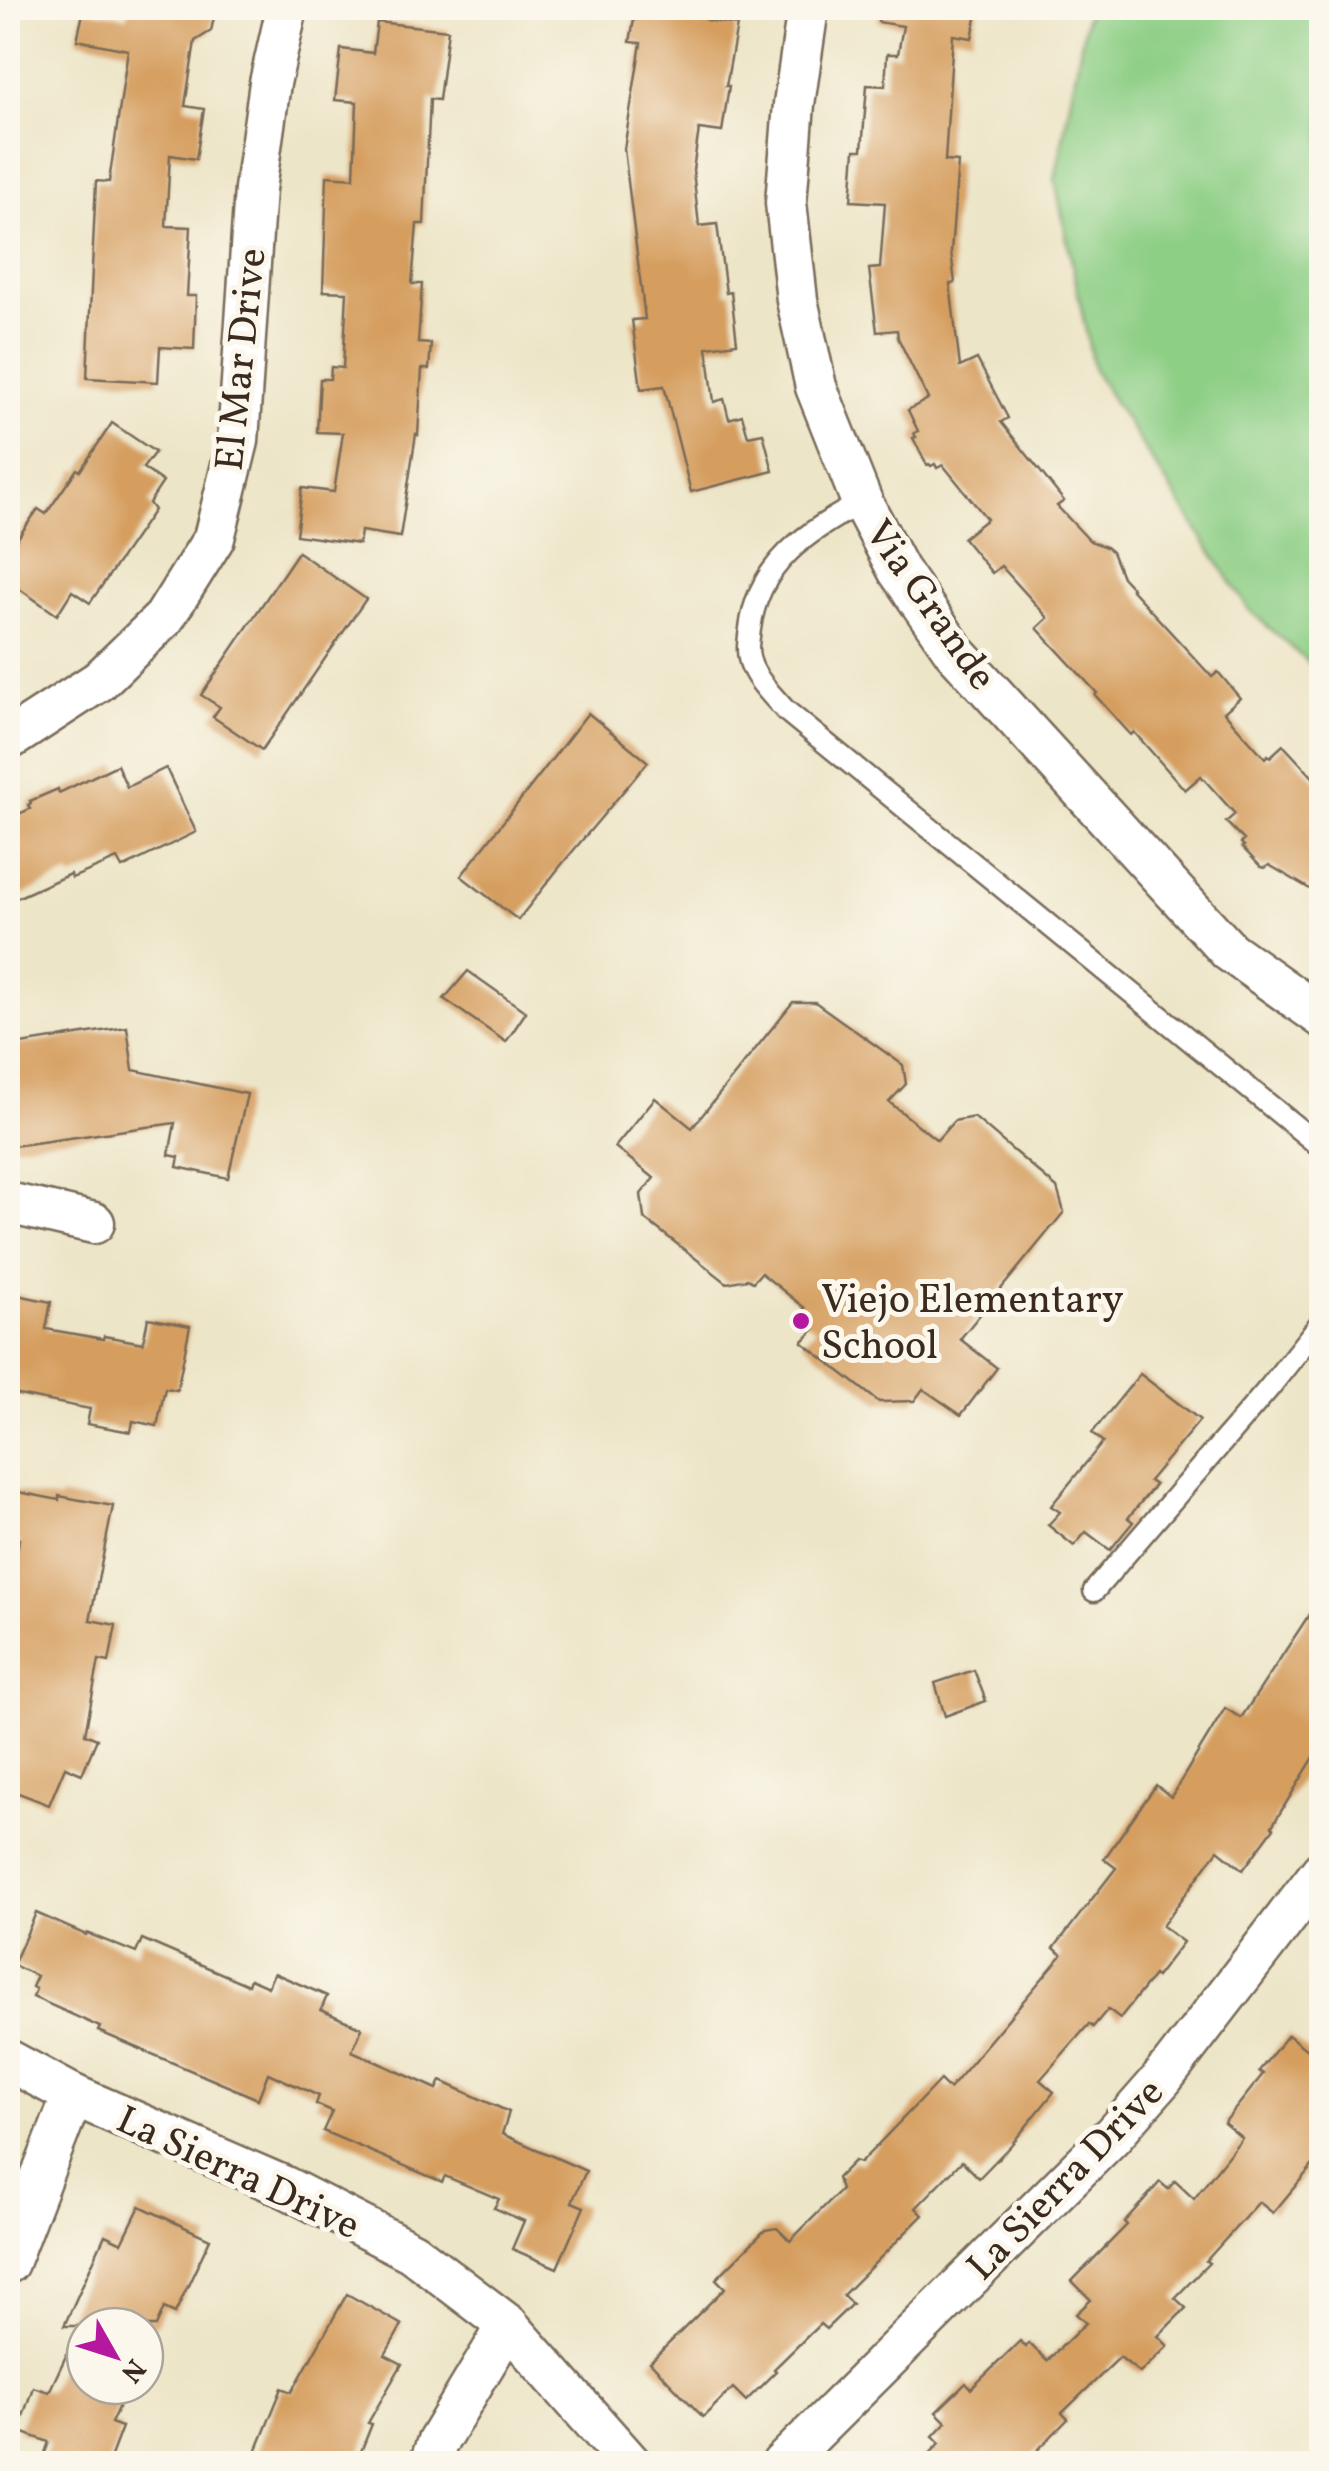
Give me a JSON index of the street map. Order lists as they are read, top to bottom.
{
  "streets": {
    "street": ["El Mar Drive", "Via Grande", "La Sierra Drive"]
  },
  "places": ["Viejo Elementary School"],
  "north": "bottom right"
}
